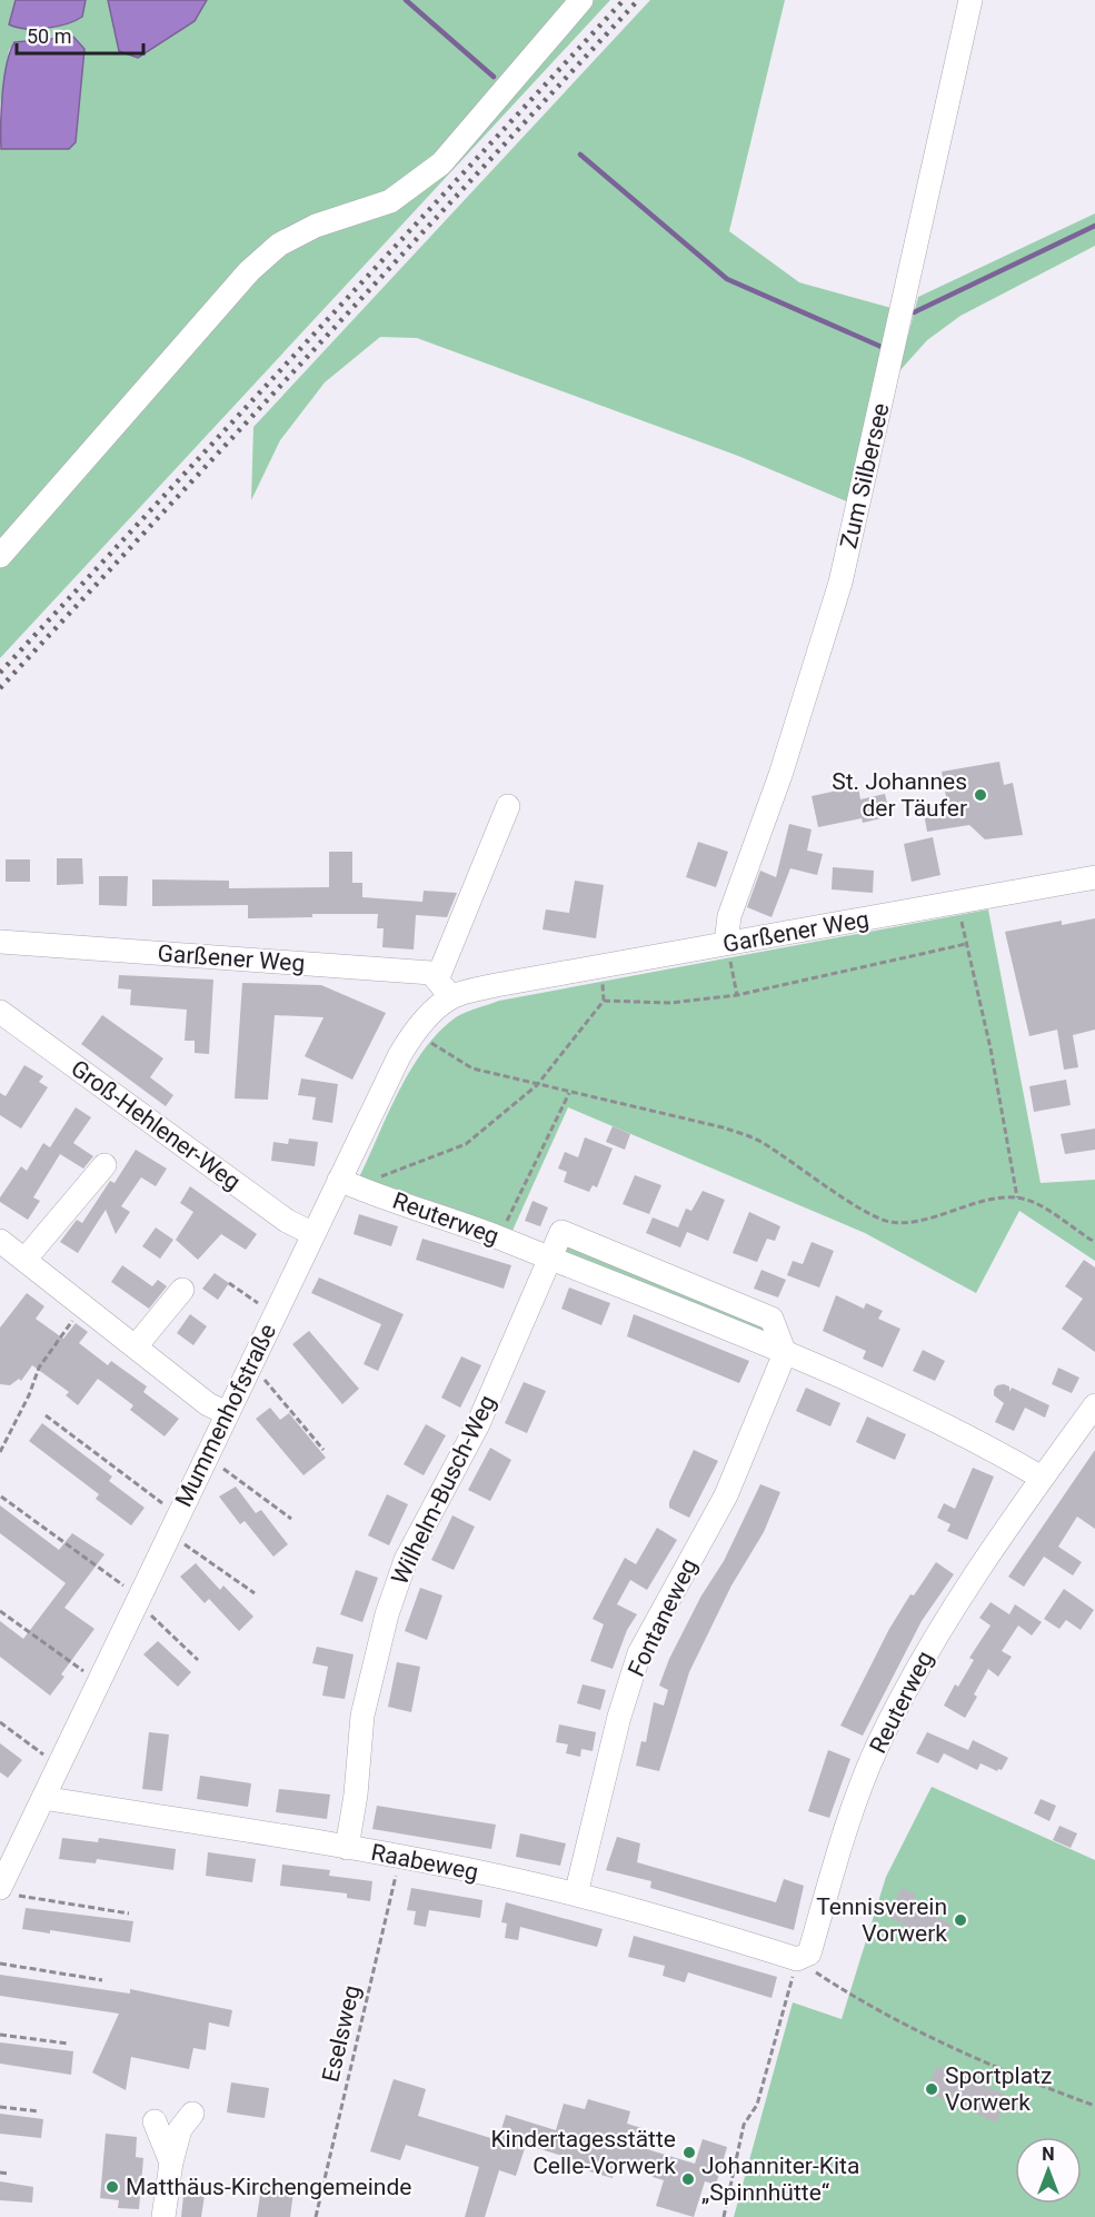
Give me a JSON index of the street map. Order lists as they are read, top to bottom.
{
  "streets": {
    "street": [
      "Zum Silbersee",
      "Garßener Weg",
      "Groß-Hehlener-Weg",
      "Reuterweg",
      "Mummenhofstraße",
      "Wilhelm-Busch-Weg",
      "Fontaneweg",
      "Raabeweg"
    ],
    "path": ["Eselsweg"]
  },
  "crossings": [
    ["Zum Silbersee", "Garßener Weg"],
    ["Garßener Weg", "Mummenhofstraße"],
    ["Groß-Hehlener-Weg", "Mummenhofstraße"],
    ["Reuterweg", "Mummenhofstraße"],
    ["Reuterweg", "Wilhelm-Busch-Weg"],
    ["Reuterweg", "Fontaneweg"],
    ["Reuterweg", "Raabeweg"],
    ["Mummenhofstraße", "Raabeweg"],
    ["Wilhelm-Busch-Weg", "Raabeweg"],
    ["Fontaneweg", "Raabeweg"],
    ["Raabeweg", "Eselsweg"]
  ],
  "places": [
    "St. Johannes der Täufer",
    "Tennisverein Vorwerk",
    "Sportplatz Vorwerk",
    "Kindertagesstätte Celle-Vorwerk",
    "Johanniter-Kita „Spinnhütte“",
    "Matthäus-Kirchengemeinde"
  ],
  "scale_bar": "50 m",
  "north": "top"
}
